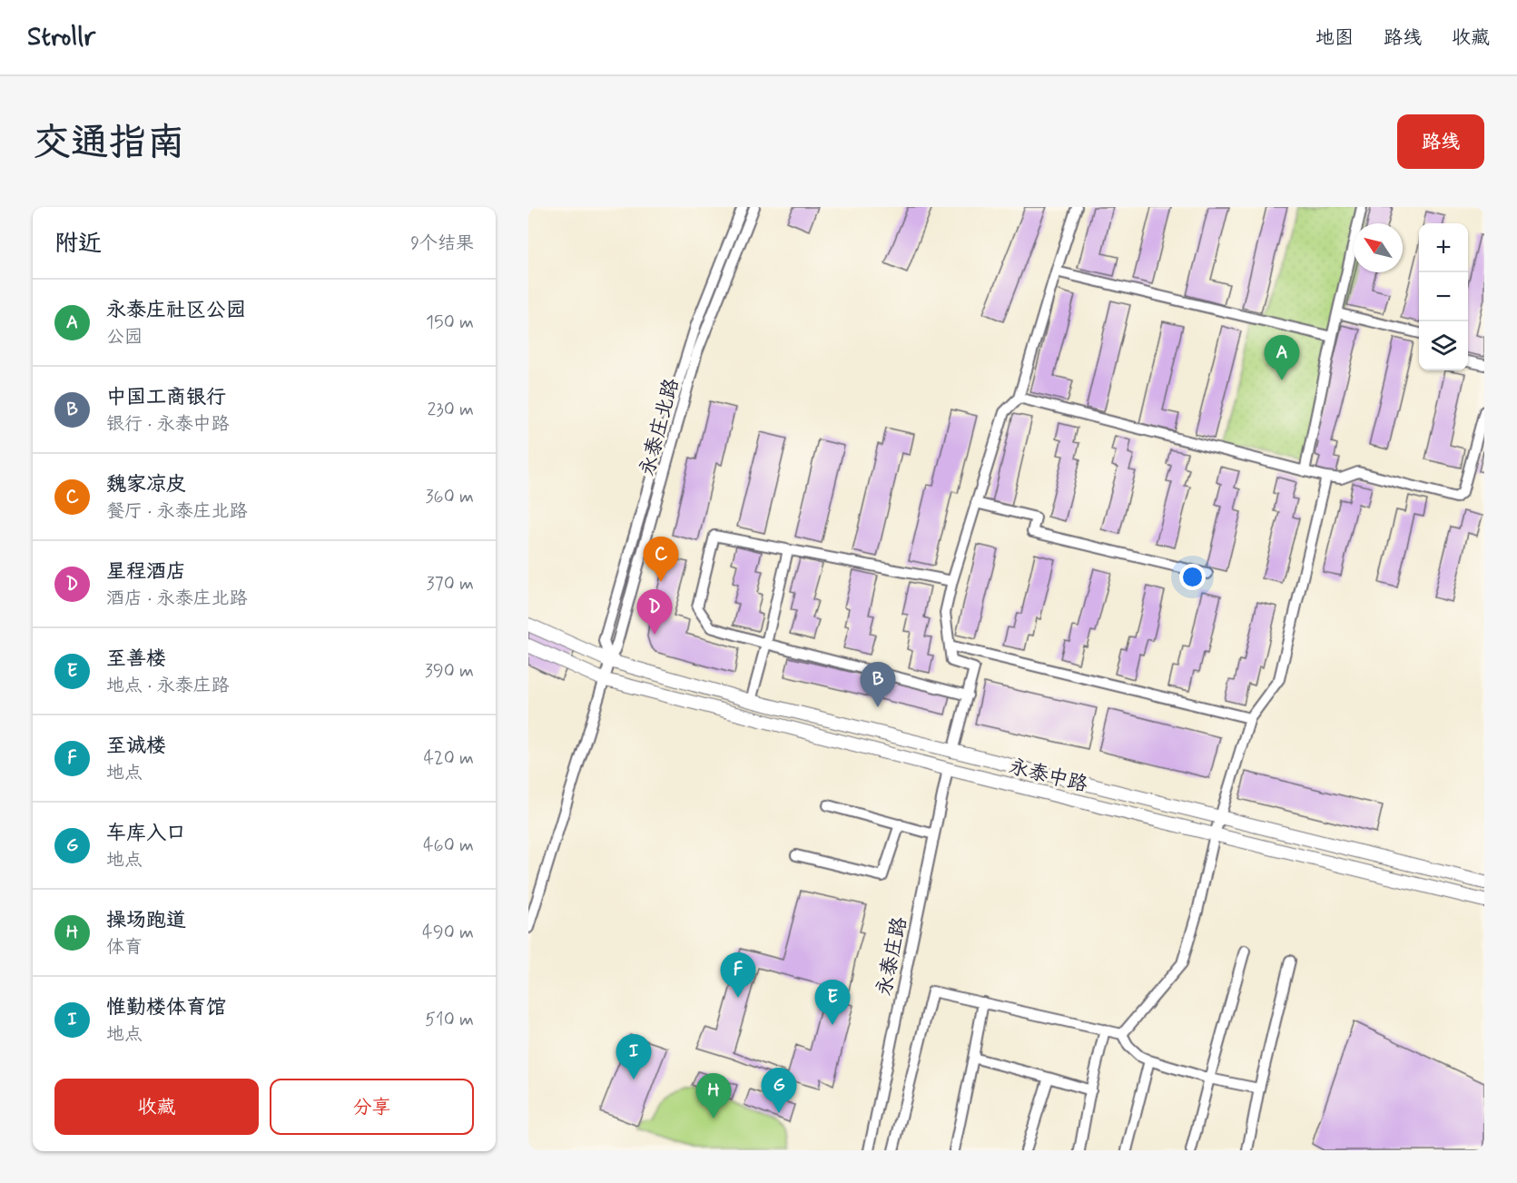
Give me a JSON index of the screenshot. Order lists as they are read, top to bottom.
{
  "streets": {
    "main road": ["永泰中路"],
    "street": ["永泰庄北路", "永泰庄路"]
  },
  "crossings": [
    ["永泰庄北路", "永泰中路"],
    ["永泰中路", "永泰庄路"]
  ],
  "north": "top left",
  "page": {
    "header": "Strollr",
    "nav": ["地图", "路线", "收藏"],
    "buttons": [
      "路线",
      ["收藏", "分享"]
    ],
    "title": "交通指南",
    "heading": ["附近", "9个结果"],
    "map_buttons": ["+", "−"],
    "list": [
      {
        "mark": "A",
        "name": "永泰庄社区公园",
        "note": "公园",
        "value": "150 m"
      },
      {
        "mark": "B",
        "name": "中国工商银行",
        "note": "银行 · 永泰中路",
        "value": "230 m"
      },
      {
        "mark": "C",
        "name": "魏家凉皮",
        "note": "餐厅 · 永泰庄北路",
        "value": "360 m"
      },
      {
        "mark": "D",
        "name": "星程酒店",
        "note": "酒店 · 永泰庄北路",
        "value": "370 m"
      },
      {
        "mark": "E",
        "name": "至善楼",
        "note": "地点 · 永泰庄路",
        "value": "390 m"
      },
      {
        "mark": "F",
        "name": "至诚楼",
        "note": "地点",
        "value": "420 m"
      },
      {
        "mark": "G",
        "name": "车库入口",
        "note": "地点",
        "value": "460 m"
      },
      {
        "mark": "H",
        "name": "操场跑道",
        "note": "体育",
        "value": "490 m"
      },
      {
        "mark": "I",
        "name": "惟勤楼体育馆",
        "note": "地点",
        "value": "510 m"
      }
    ],
    "pins": [
      "A",
      "C",
      "D",
      "B",
      "F",
      "E",
      "I",
      "G",
      "H"
    ]
  }
}
